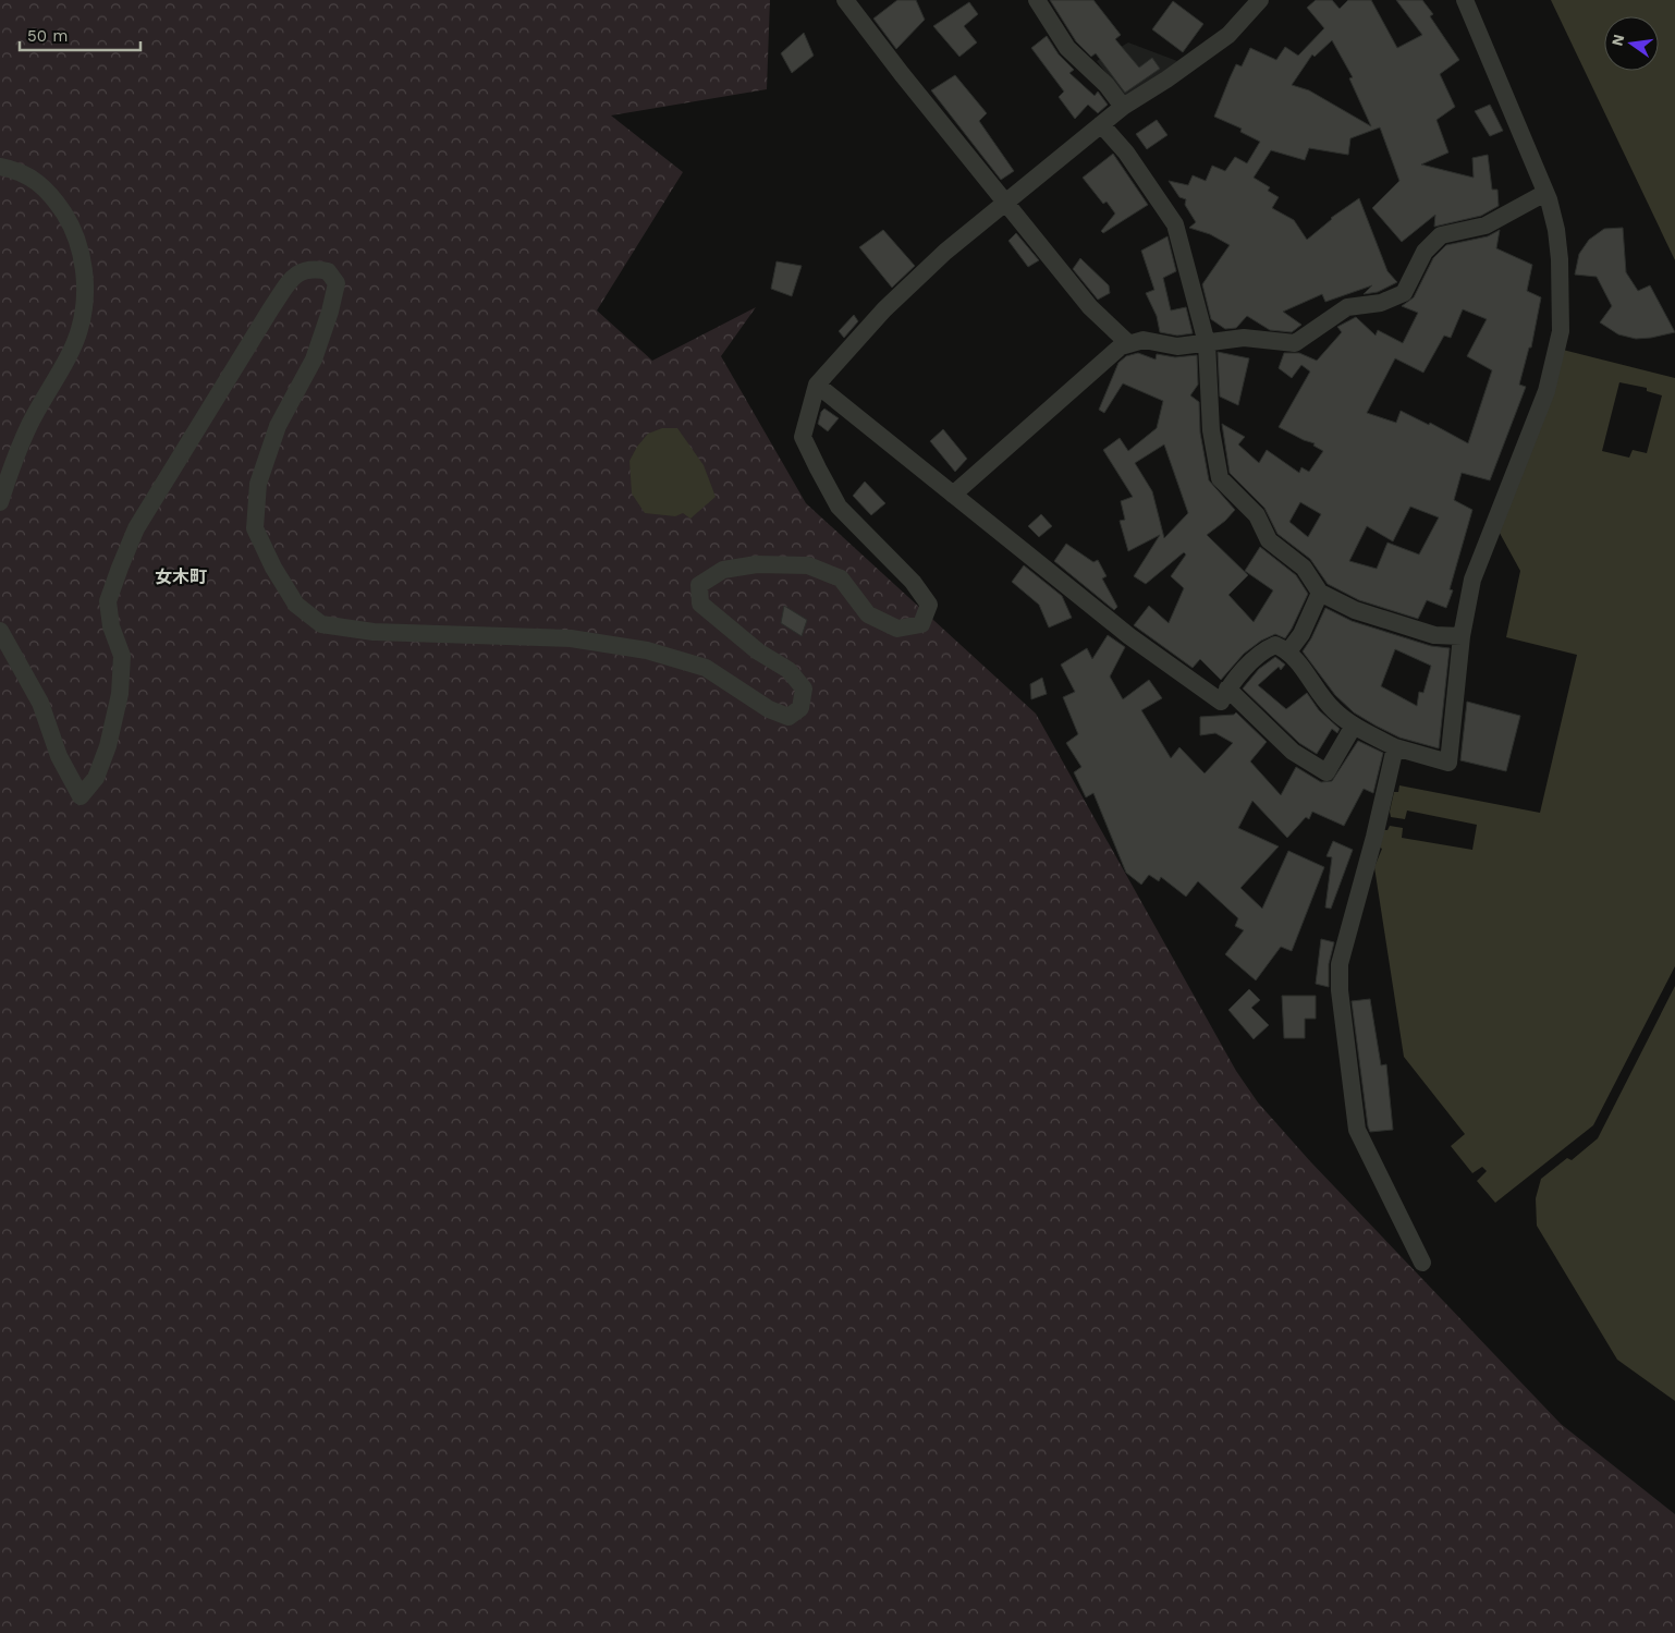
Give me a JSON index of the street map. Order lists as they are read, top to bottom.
{
  "districts": ["女木町"],
  "scale_bar": "50 m",
  "north": "left"
}
